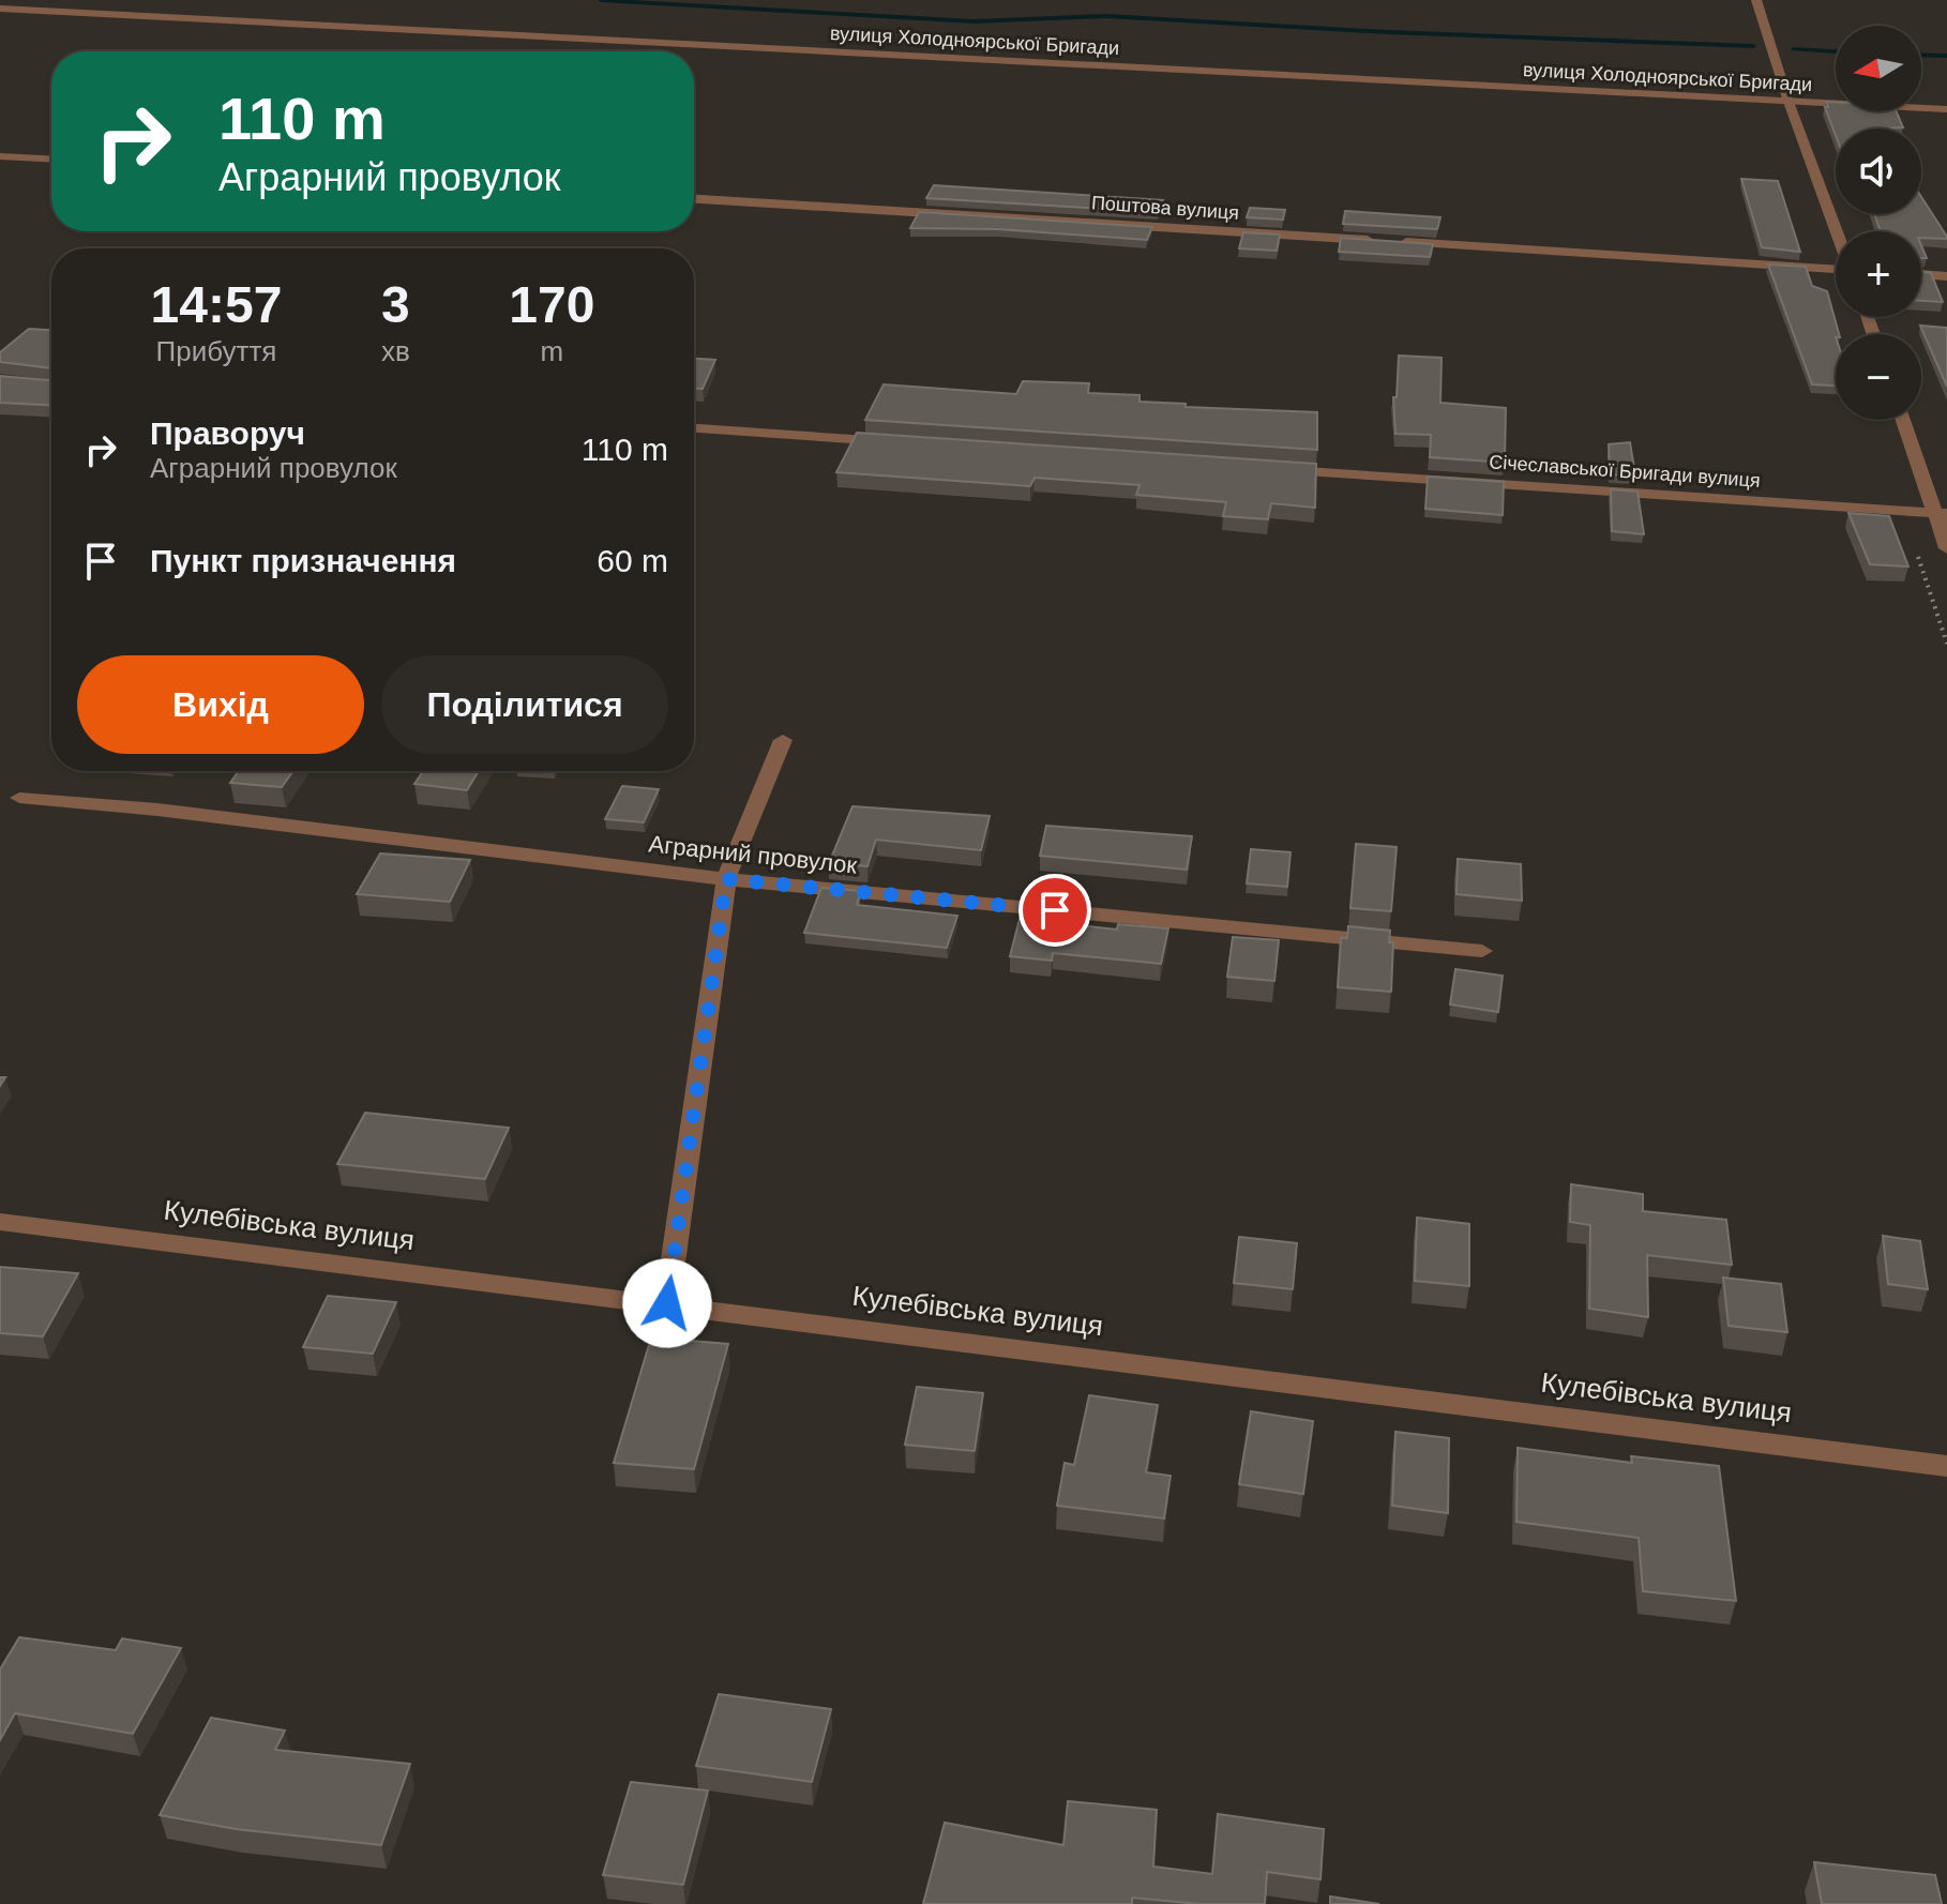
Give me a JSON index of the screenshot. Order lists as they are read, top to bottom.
{
  "streets": {
    "street": [
      "вулиця Холодноярської Бригади",
      "Поштова вулиця",
      "Січеславської Бригади вулиця",
      "Аграрний провулок",
      "Кулебівська вулиця"
    ]
  },
  "north": "left",
  "page": {
    "map_buttons": ["+", "−"],
    "turn": ["110 m", "Аграрний провулок"],
    "eta": [
      "14:57",
      "Прибуття",
      "3",
      "хв",
      "170",
      "m"
    ],
    "list": [
      {
        "name": "Праворуч",
        "note": "Аграрний провулок",
        "value": "110 m"
      },
      {
        "name": "Пункт призначення",
        "value": "60 m"
      }
    ],
    "buttons": ["Вихід", "Поділитися"]
  }
}
